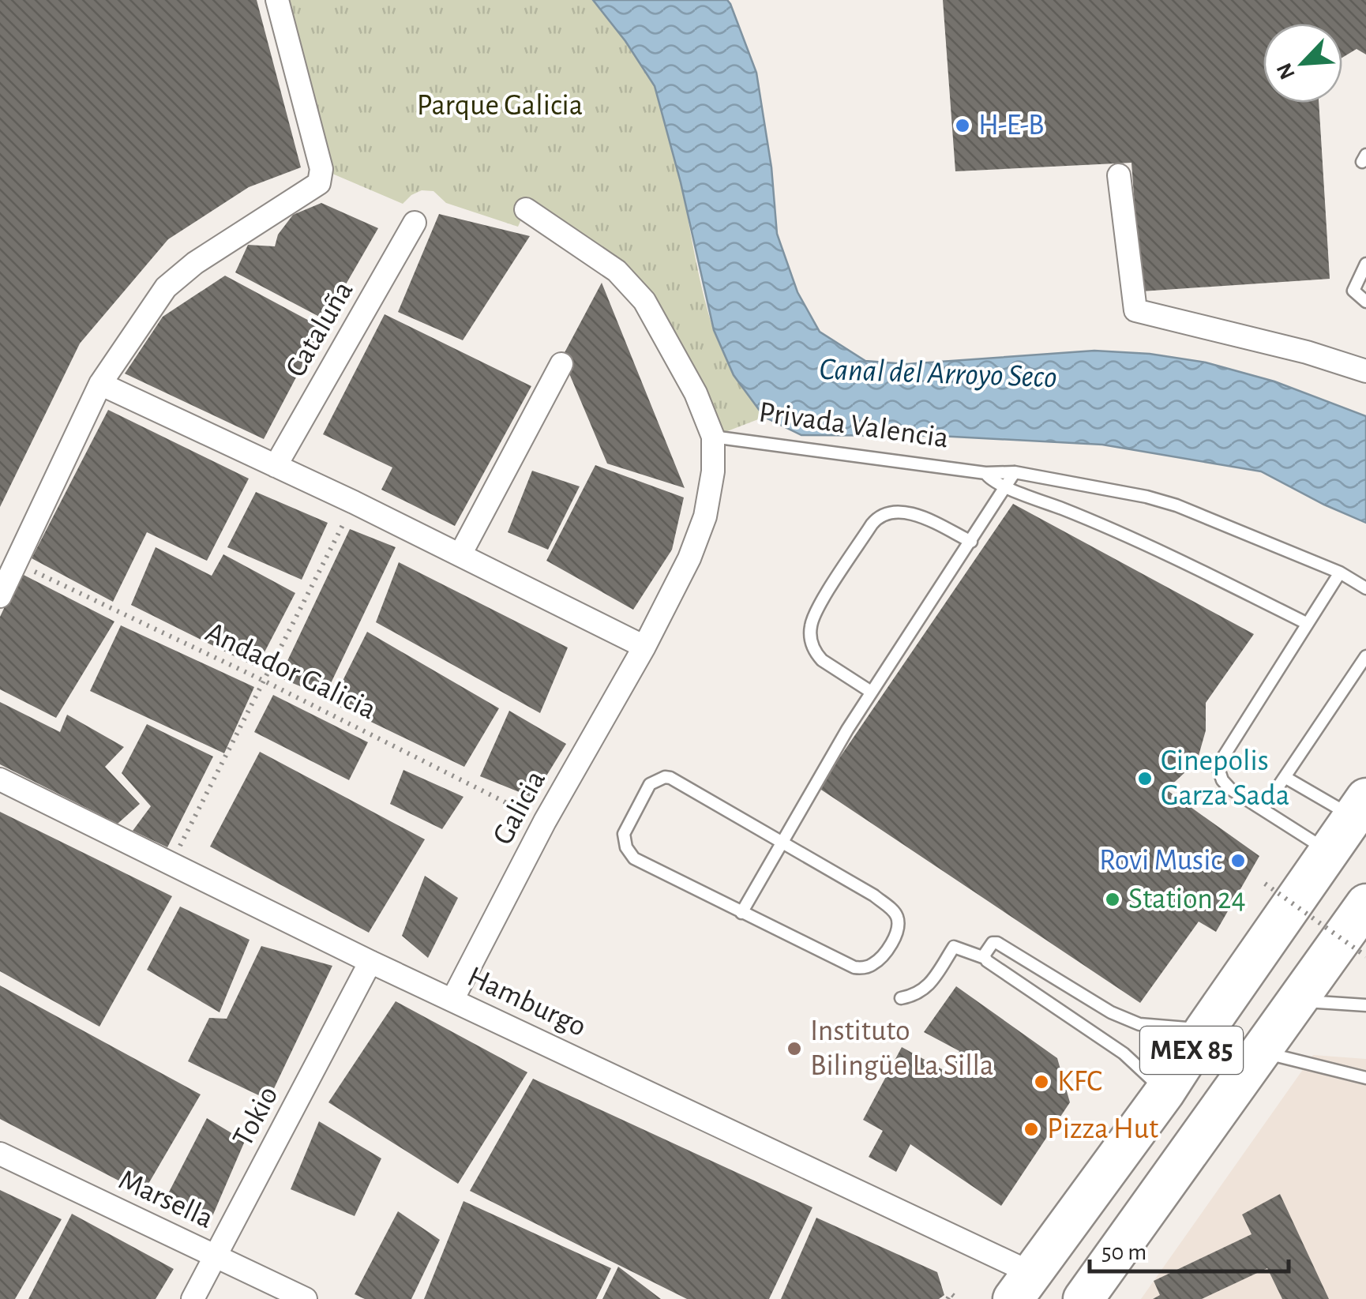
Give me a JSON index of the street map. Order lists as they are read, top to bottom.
{
  "streets": {
    "highway": ["MEX 85"],
    "street": [
      "Cataluña",
      "Galicia",
      "Hamburgo",
      "Tokio",
      "Marsella"
    ],
    "lane": ["Privada Valencia"],
    "path": ["Andador Galicia"]
  },
  "crossings": [
    ["Privada Valencia", "Galicia"],
    ["Andador Galicia", "Galicia"],
    ["Galicia", "Hamburgo"],
    ["Hamburgo", "MEX 85"],
    ["Hamburgo", "Tokio"],
    ["Tokio", "Marsella"]
  ],
  "water": ["Canal del Arroyo Seco"],
  "parks": ["Parque Galicia"],
  "places": [
    "H-E-B",
    "Cinepolis Garza Sada",
    "Rovi Music",
    "Station 24",
    "Instituto Bilingüe La Silla",
    "KFC",
    "Pizza Hut"
  ],
  "scale_bar": "50 m",
  "north": "bottom left"
}
